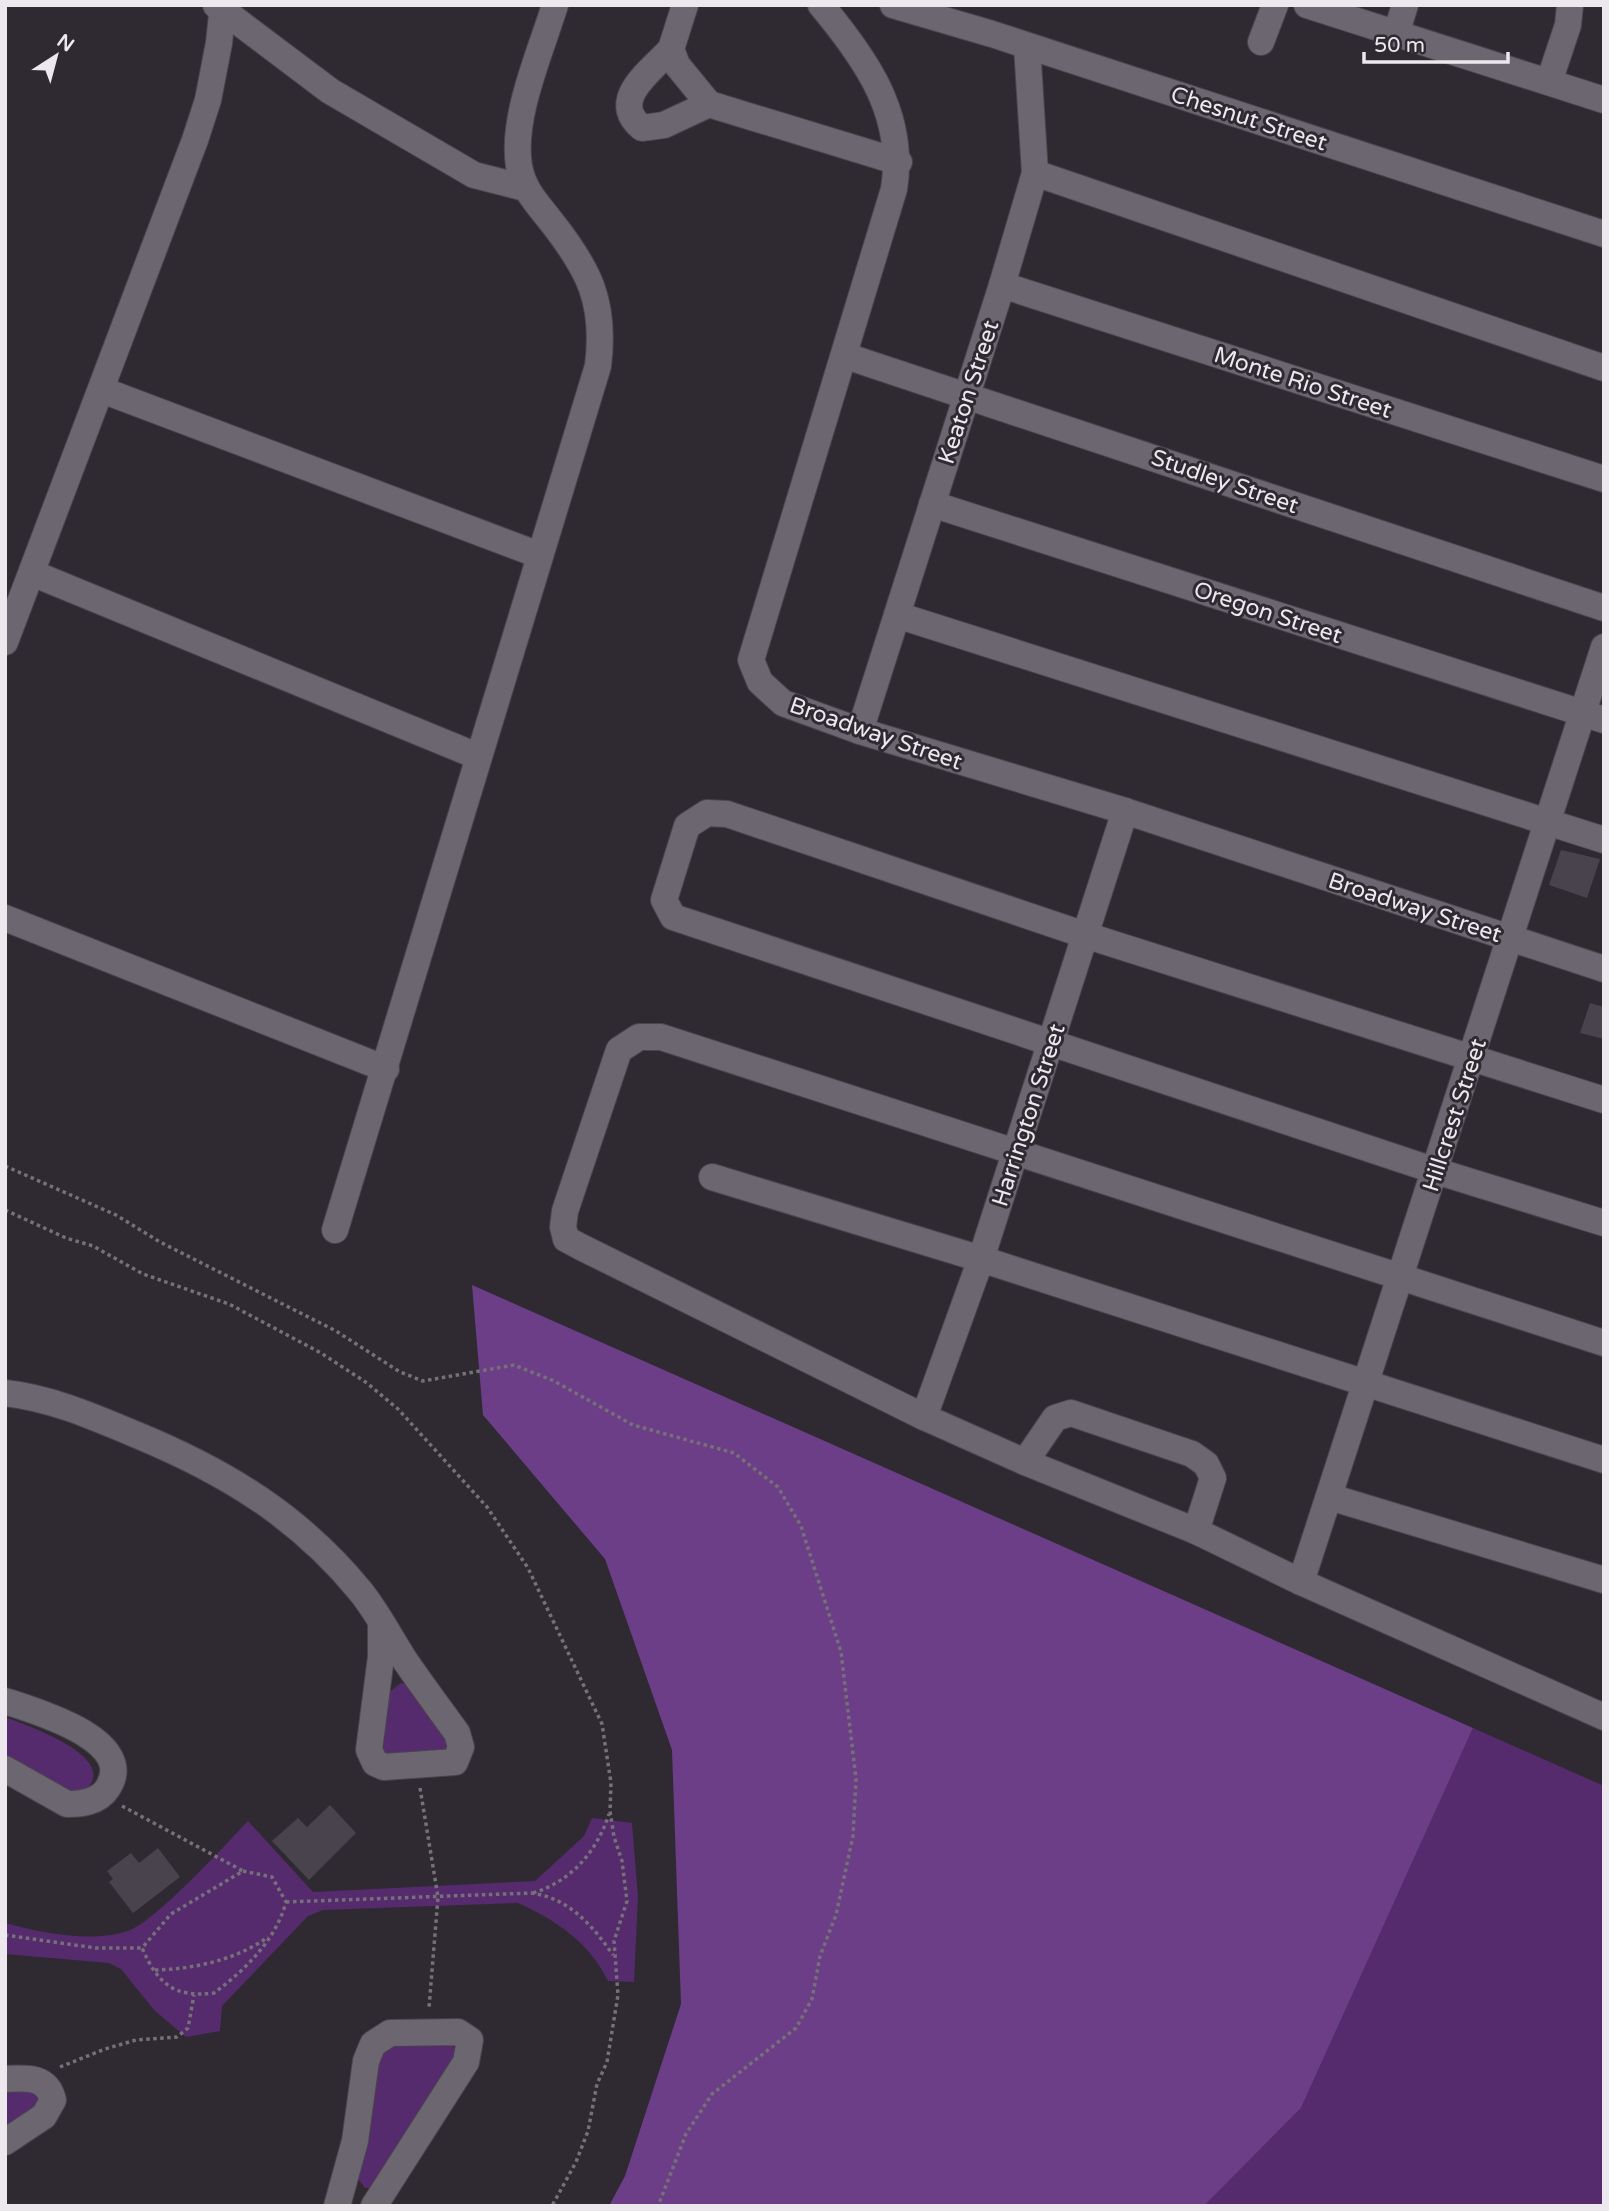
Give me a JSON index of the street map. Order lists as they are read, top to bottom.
{
  "streets": {
    "street": [
      "Chesnut Street",
      "Monte Rio Street",
      "Keaton Street",
      "Studley Street",
      "Oregon Street",
      "Broadway Street",
      "Harrington Street",
      "Hillcrest Street"
    ]
  },
  "crossings": [
    ["Chesnut Street", "Keaton Street"],
    ["Monte Rio Street", "Keaton Street"],
    ["Keaton Street", "Studley Street"],
    ["Keaton Street", "Oregon Street"],
    ["Keaton Street", "Broadway Street"],
    ["Studley Street", "Broadway Street"],
    ["Oregon Street", "Hillcrest Street"],
    ["Broadway Street", "Harrington Street"],
    ["Broadway Street", "Hillcrest Street"]
  ],
  "scale_bar": "50 m",
  "north": "top right"
}
